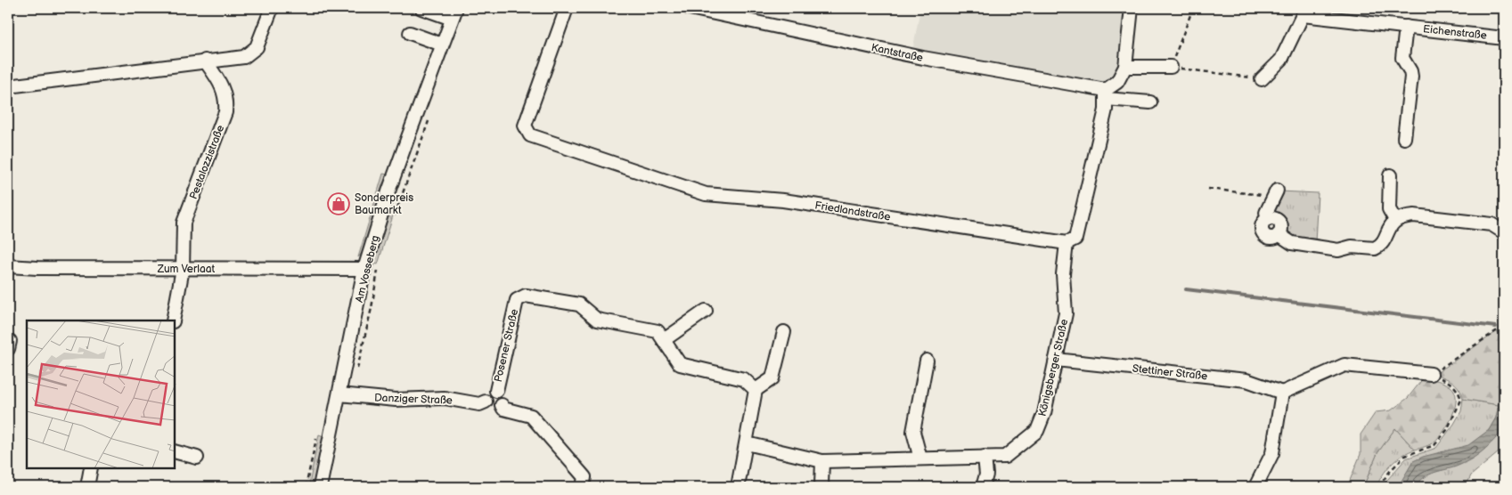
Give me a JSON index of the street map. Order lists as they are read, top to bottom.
{
  "streets": {
    "street": [
      "Eichenstraße",
      "Kantstraße",
      "Pestalozzistraße",
      "Friedlandstraße",
      "Zum Verlaat",
      "Am Vosseberg",
      "Posener Straße",
      "Königsberger Straße",
      "Stettiner Straße",
      "Danziger Straße"
    ]
  },
  "crossings": [
    ["Pestalozzistraße", "Zum Verlaat"],
    ["Friedlandstraße", "Königsberger Straße"],
    ["Zum Verlaat", "Am Vosseberg"],
    ["Am Vosseberg", "Danziger Straße"],
    ["Posener Straße", "Danziger Straße"],
    ["Königsberger Straße", "Stettiner Straße"]
  ],
  "places": {
    "shop": ["Sonderpreis Baumarkt"]
  }
}
